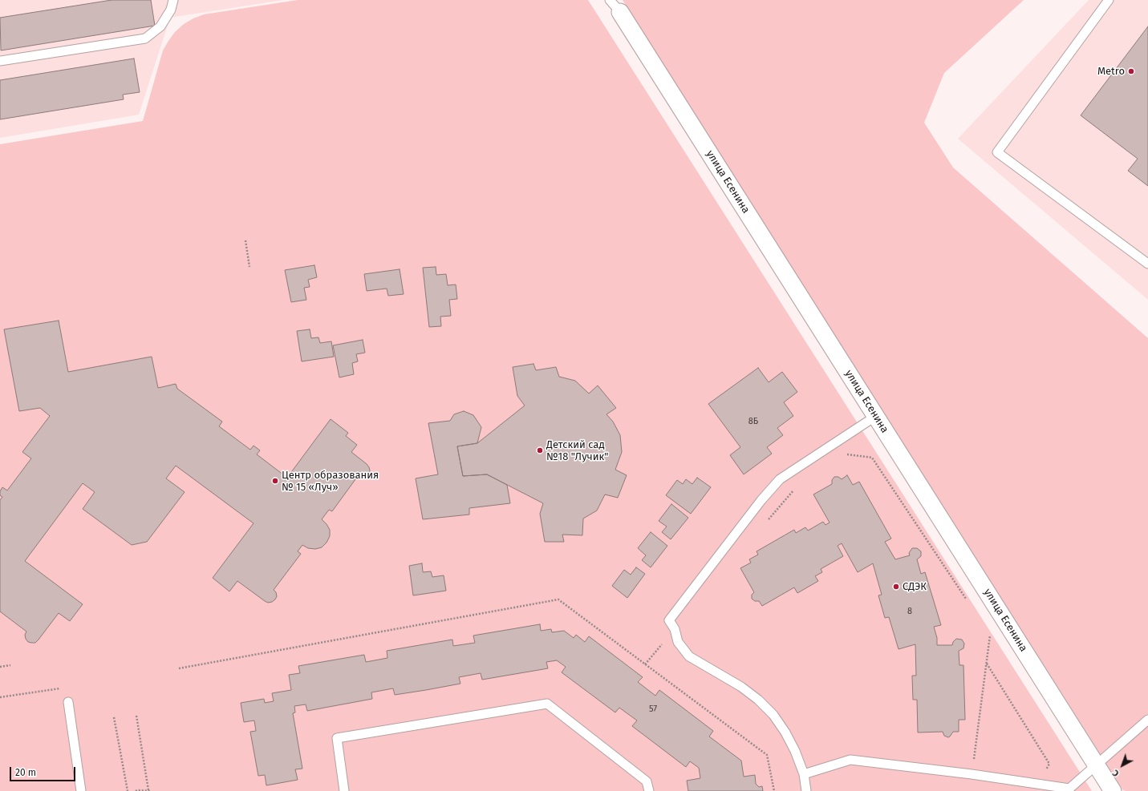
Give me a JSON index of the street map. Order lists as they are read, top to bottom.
{
  "streets": {
    "street": ["улица Есенина"]
  },
  "places": [
    "Metro",
    "Детский сад №18 \"Лучик\"",
    "Центр образования № 15 «Луч»",
    "СДЭК"
  ],
  "house_numbers": ["8Б", "8", "57"],
  "scale_bar": "20 m",
  "north": "bottom left"
}
